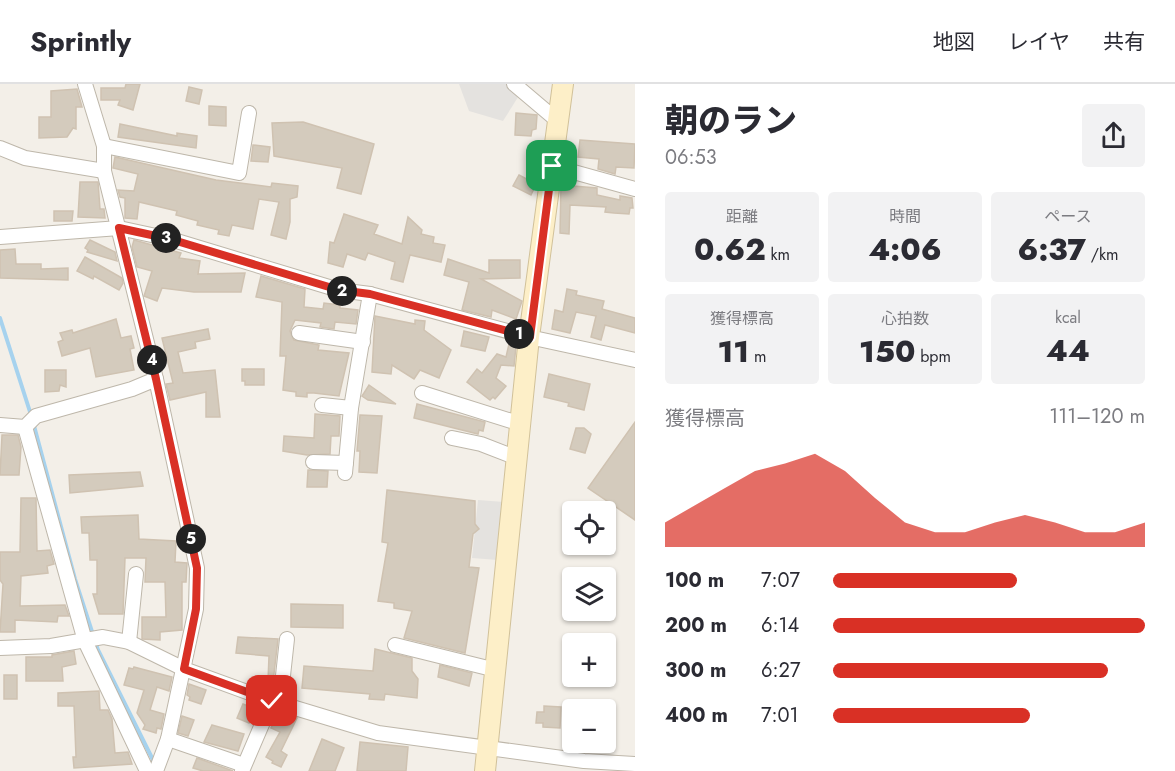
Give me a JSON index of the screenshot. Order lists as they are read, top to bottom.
{
  "page": {
    "header": "Sprintly",
    "nav": ["地図", "レイヤ", "共有"],
    "heading": ["朝のラン", "06:53"],
    "stats": [
      ["距離", "0.62 km"],
      ["時間", "4:06"],
      ["ペース", "6:37 /km"],
      ["獲得標高", "11 m"],
      ["心拍数", "150 bpm"],
      ["kcal", "44"]
    ],
    "pins": [
      "3",
      "2",
      "1",
      "4",
      "5"
    ],
    "chart": ["獲得標高", "111–120 m"],
    "map_buttons": ["+", "−"],
    "list": [
      {
        "name": "100 m",
        "note": "7:07"
      },
      {
        "name": "200 m",
        "note": "6:14"
      },
      {
        "name": "300 m",
        "note": "6:27"
      },
      {
        "name": "400 m",
        "note": "7:01"
      }
    ]
  }
}
